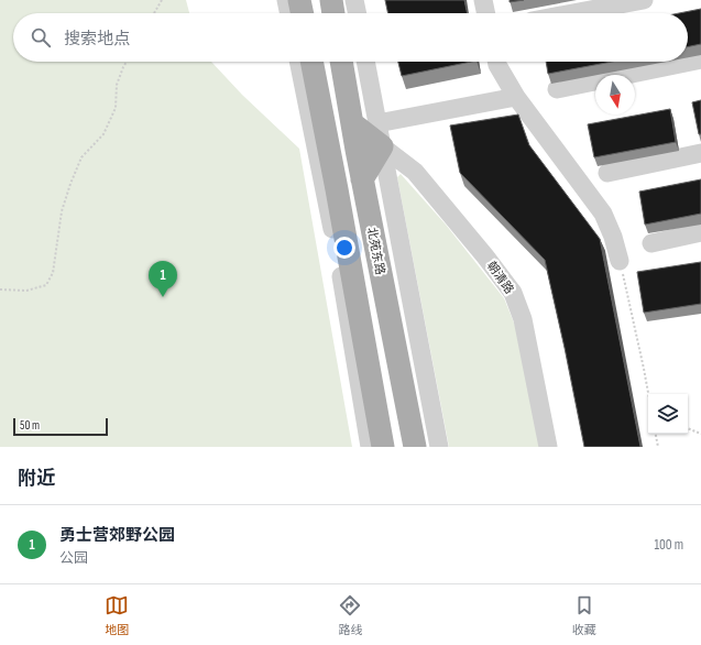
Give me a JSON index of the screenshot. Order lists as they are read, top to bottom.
{
  "streets": {
    "main road": ["北苑东路"],
    "street": ["朝清路"]
  },
  "scale_bar": "50 m",
  "north": "bottom",
  "page": {
    "search": "搜索地点",
    "pins": "1",
    "scale": "50 m",
    "heading": "附近",
    "list": [
      {
        "mark": "1",
        "name": "勇士营郊野公园",
        "note": "公园",
        "value": "100 m"
      }
    ],
    "nav": ["地图", "路线", "收藏"]
  }
}
